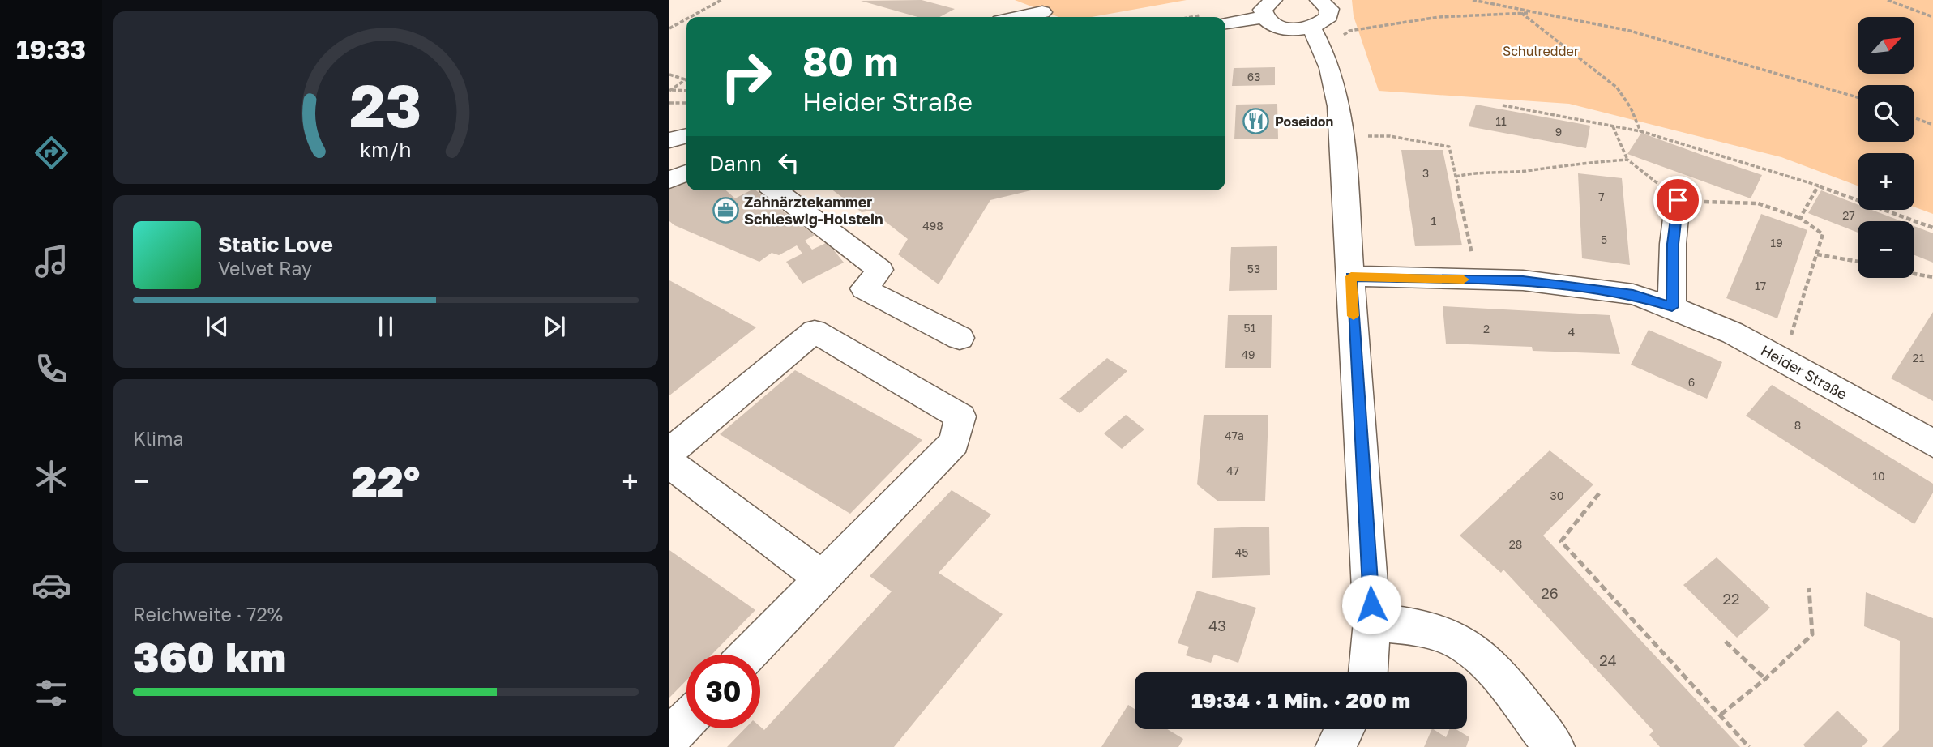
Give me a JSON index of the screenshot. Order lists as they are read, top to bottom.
{
  "streets": {
    "street": ["Heider Straße"]
  },
  "parks": ["Schulredder"],
  "places": {
    "restaurant": ["Poseidon"],
    "office": ["Zahnärztekammer Schleswig-Holstein"]
  },
  "house_numbers": [
    "63",
    "11",
    "9",
    "3",
    "7",
    "27",
    "1",
    "498",
    "5",
    "19",
    "53",
    "17",
    "51",
    "2",
    "4",
    "49",
    "21",
    "6",
    "8",
    "47a",
    "47",
    "10",
    "30",
    "28",
    "45",
    "26",
    "22",
    "43",
    "24"
  ],
  "north": "top right",
  "page": {
    "tabs": "19:33",
    "map_buttons": ["+", "−"],
    "turn": ["80 m", "Heider Straße"],
    "then": "Dann",
    "song": ["Static Love", "Velvet Ray"],
    "tile": [
      "Klima",
      ["Reichweite · 72%", "360 km"]
    ],
    "heat": ["−", "22°", "+"],
    "limit": "30",
    "trip": "19:34 · 1 Min. · 200 m",
    "gauge": ["23", "km/h"]
  }
}
